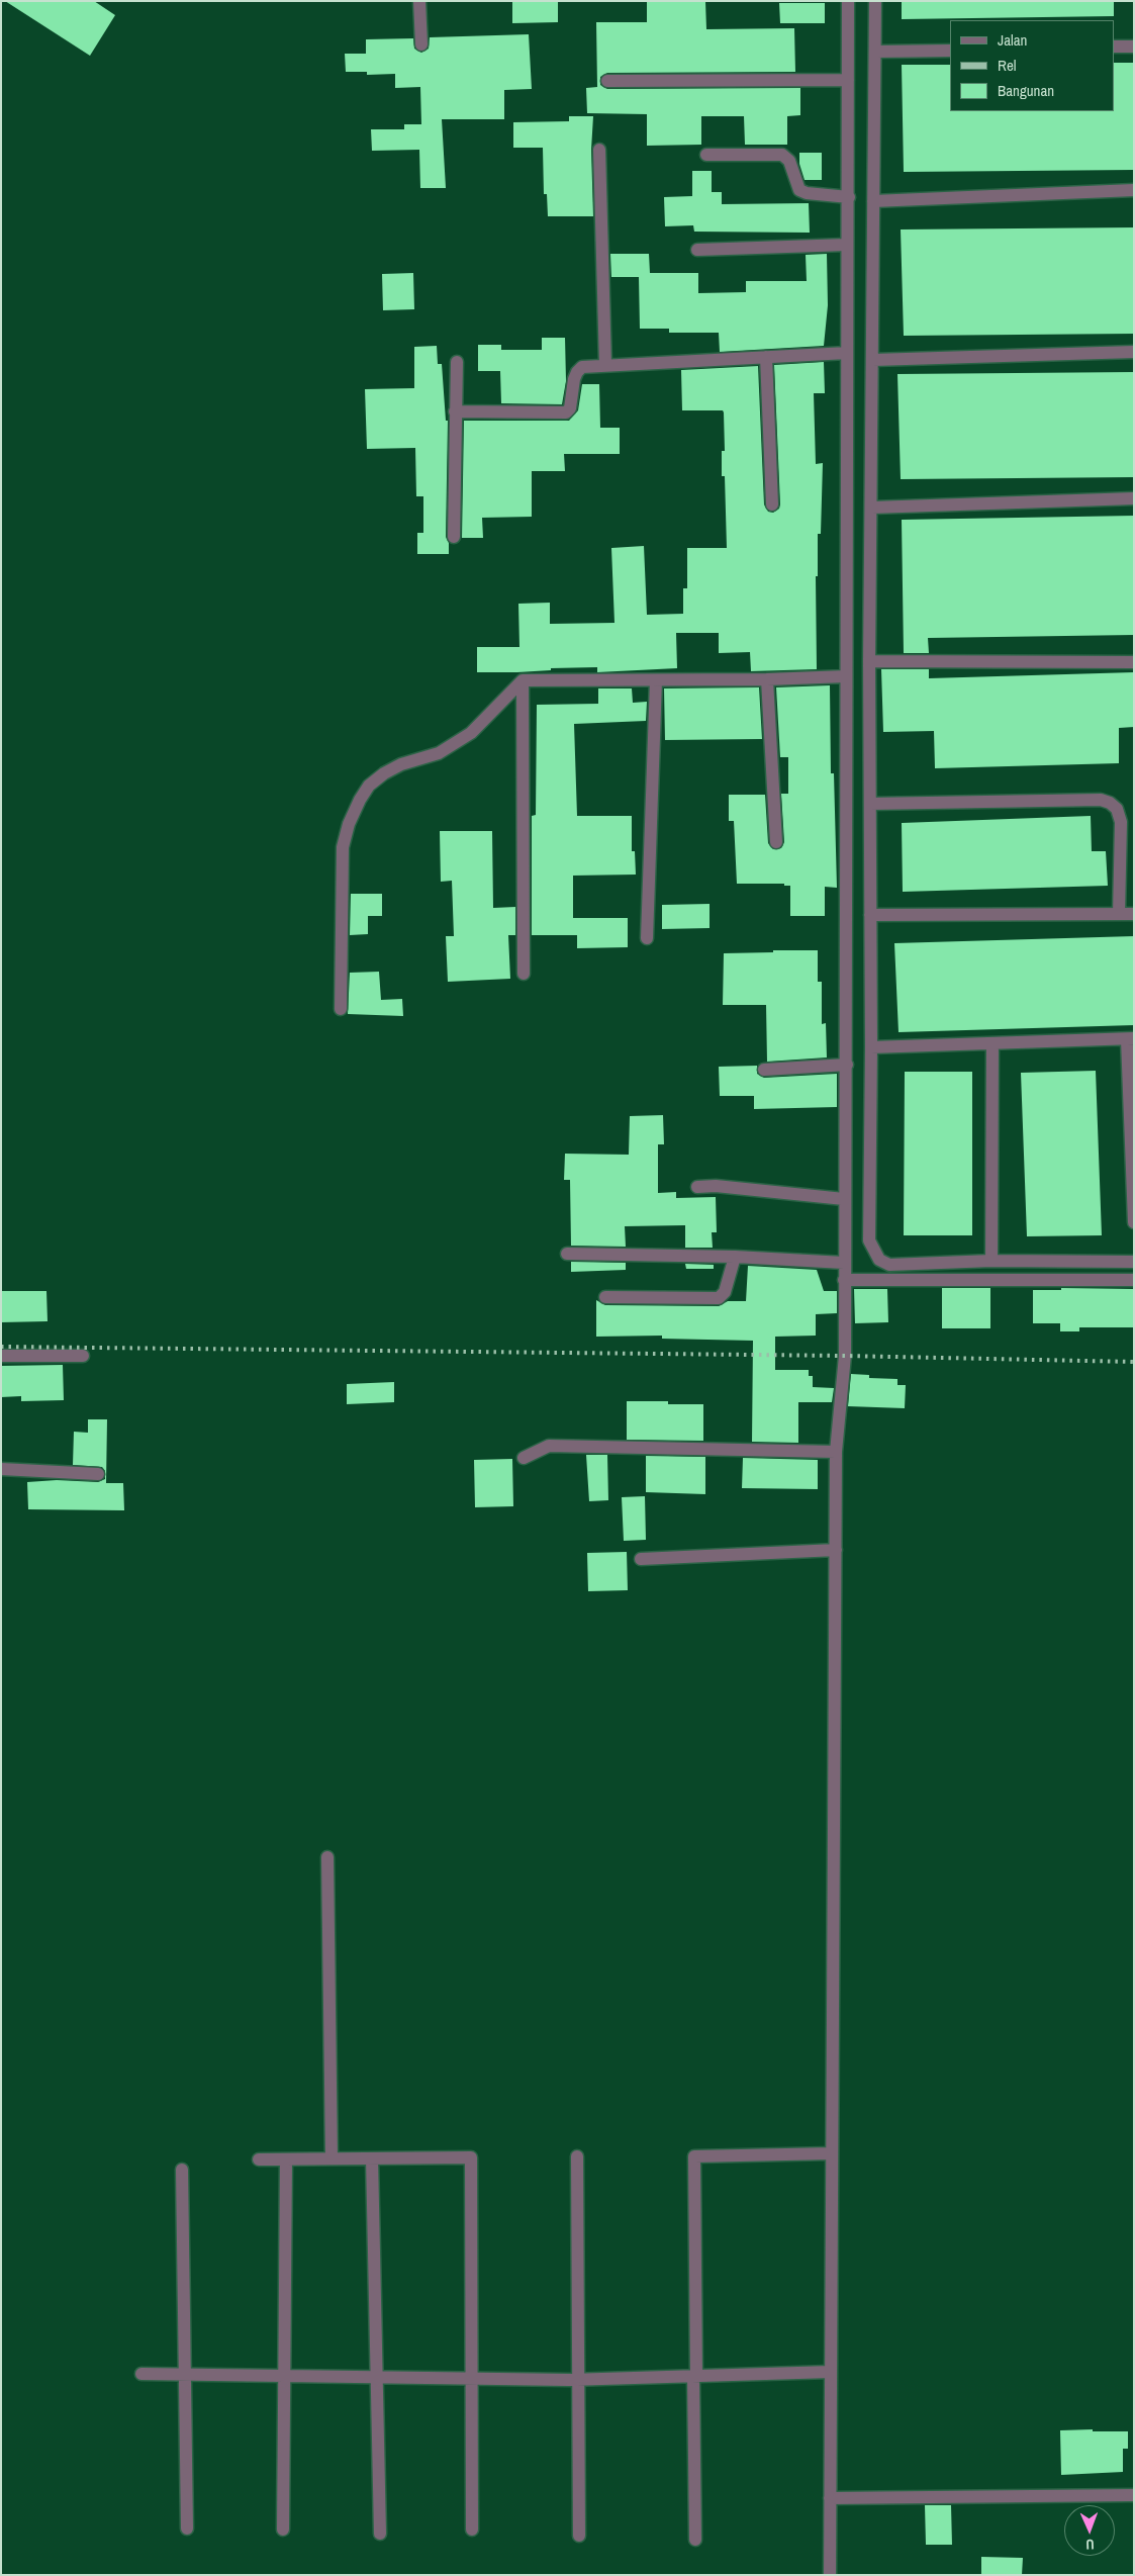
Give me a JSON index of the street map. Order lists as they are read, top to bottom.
{
  "legend": ["Jalan", "Rel", "Bangunan"],
  "north": "bottom"
}
